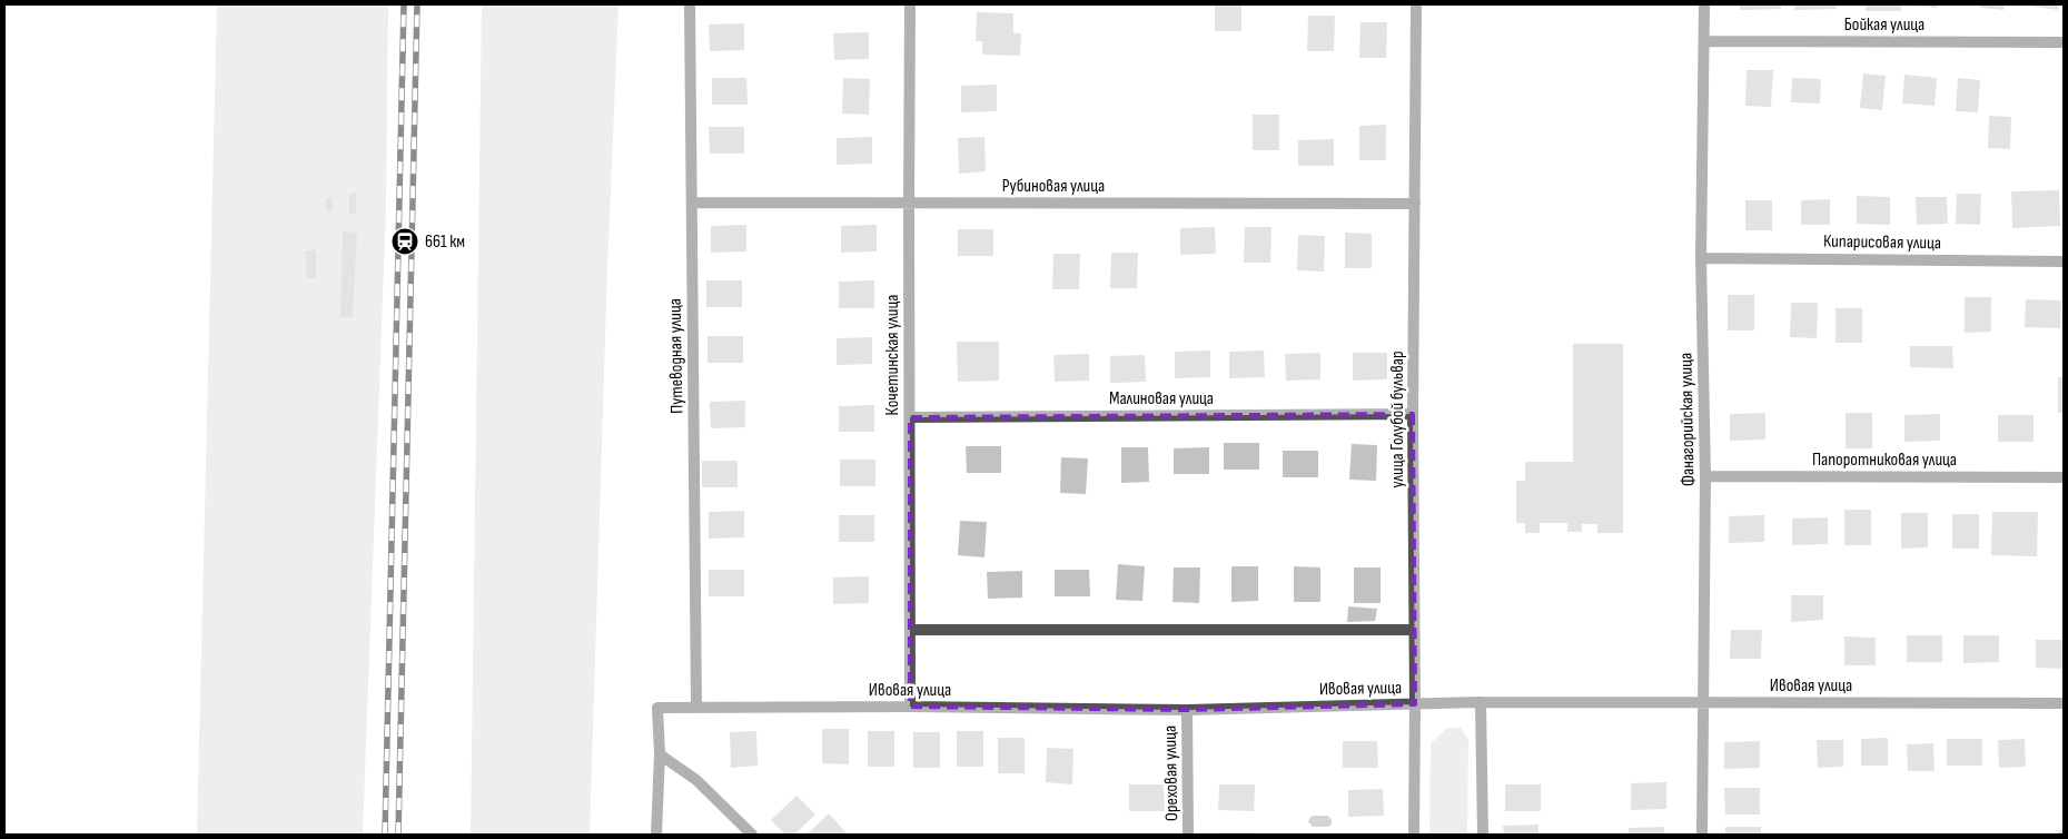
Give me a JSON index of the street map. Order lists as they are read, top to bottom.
{
  "streets": {
    "street": [
      "Бойкая улица",
      "Рубиновая улица",
      "Кипарисовая улица",
      "Кочетинская улица",
      "Путеводная улица",
      "Малиновая улица",
      "улица Голубой бульвар",
      "Фанагорийская улица",
      "Папоротниковая улица",
      "Ивовая улица",
      "Ореховая улица"
    ]
  },
  "crossings": [
    ["Бойкая улица", "Фанагорийская улица"],
    ["Рубиновая улица", "Кочетинская улица"],
    ["Рубиновая улица", "Путеводная улица"],
    ["Рубиновая улица", "улица Голубой бульвар"],
    ["Кипарисовая улица", "Фанагорийская улица"],
    ["Кочетинская улица", "Малиновая улица"],
    ["Кочетинская улица", "Ивовая улица"],
    ["Путеводная улица", "Ивовая улица"],
    ["Малиновая улица", "улица Голубой бульвар"],
    ["улица Голубой бульвар", "Ивовая улица"],
    ["Фанагорийская улица", "Папоротниковая улица"],
    ["Фанагорийская улица", "Ивовая улица"],
    ["Ивовая улица", "Ореховая улица"]
  ],
  "places": {
    "station": ["661 км"]
  }
}
